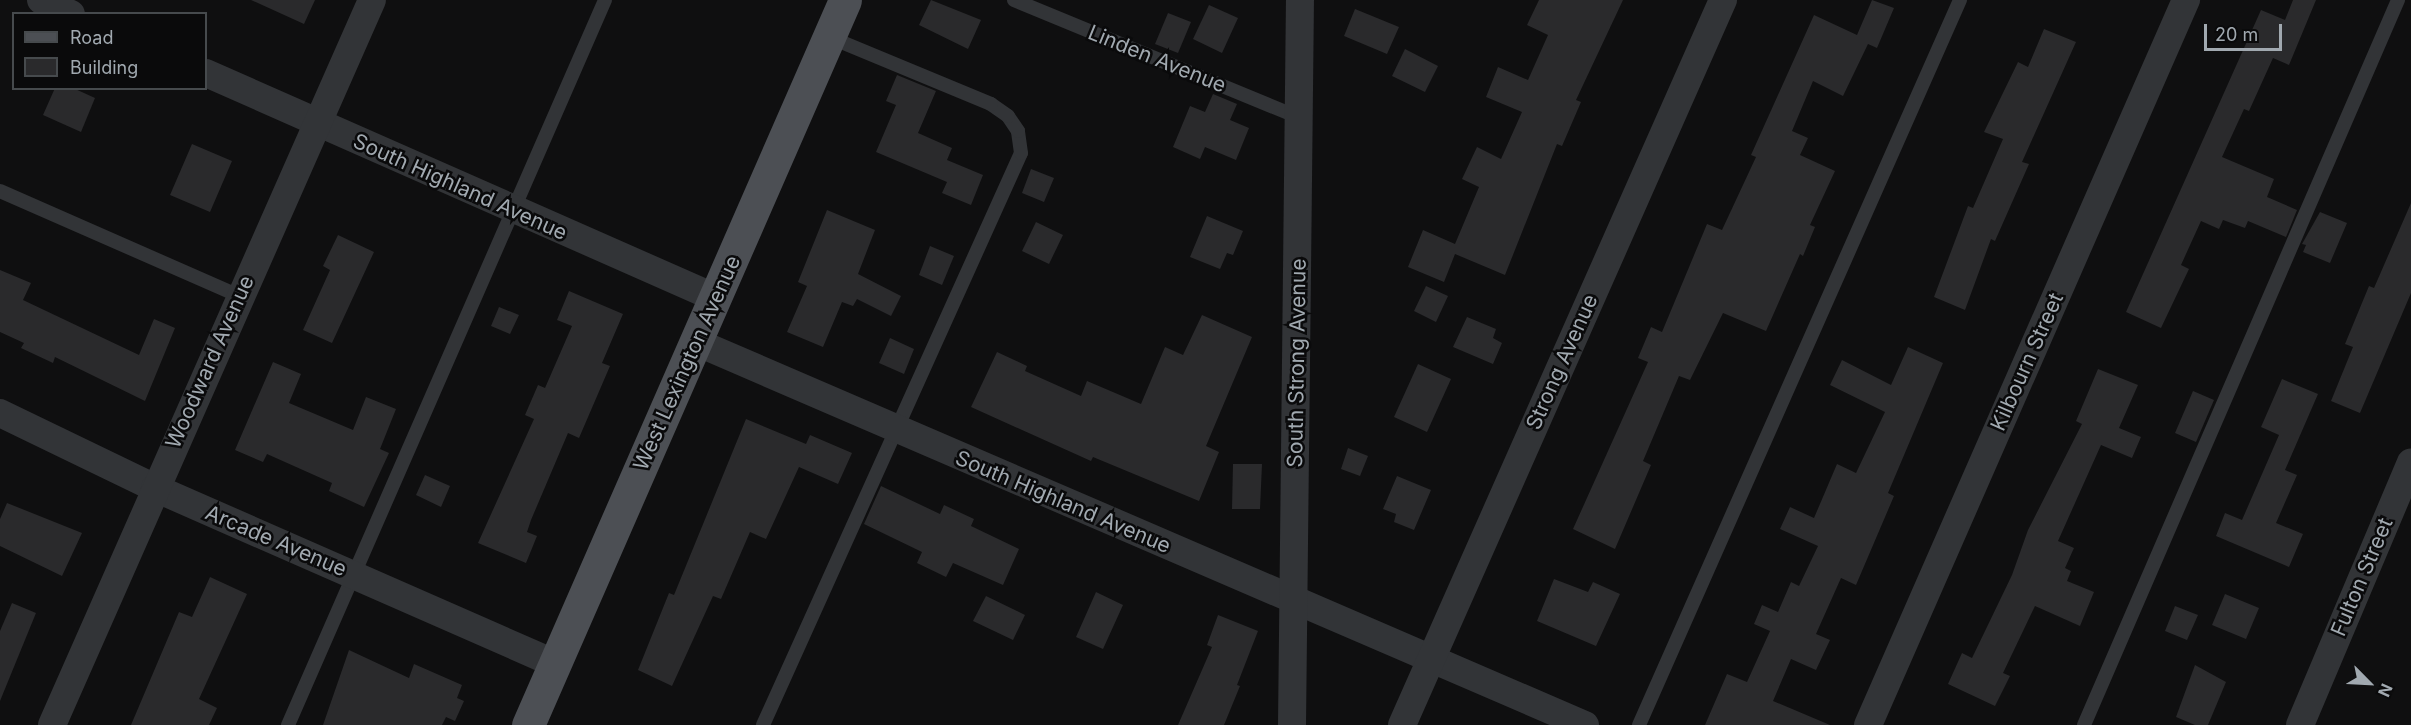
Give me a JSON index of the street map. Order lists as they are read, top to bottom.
{
  "streets": {
    "main road": ["West Lexington Avenue"],
    "street": [
      "South Highland Avenue",
      "Woodward Avenue",
      "Strong Avenue",
      "Kilbourn Street",
      "South Strong Avenue",
      "Arcade Avenue",
      "Fulton Street"
    ],
    "lane": ["Linden Avenue"]
  },
  "crossings": [
    ["Linden Avenue", "South Strong Avenue"],
    ["South Highland Avenue", "Woodward Avenue"],
    ["South Highland Avenue", "Strong Avenue"],
    ["South Highland Avenue", "West Lexington Avenue"],
    ["South Highland Avenue", "South Strong Avenue"],
    ["Woodward Avenue", "Arcade Avenue"],
    ["West Lexington Avenue", "Arcade Avenue"]
  ],
  "legend": ["Road", "Building"],
  "scale_bar": "20 m",
  "north": "bottom right"
}
